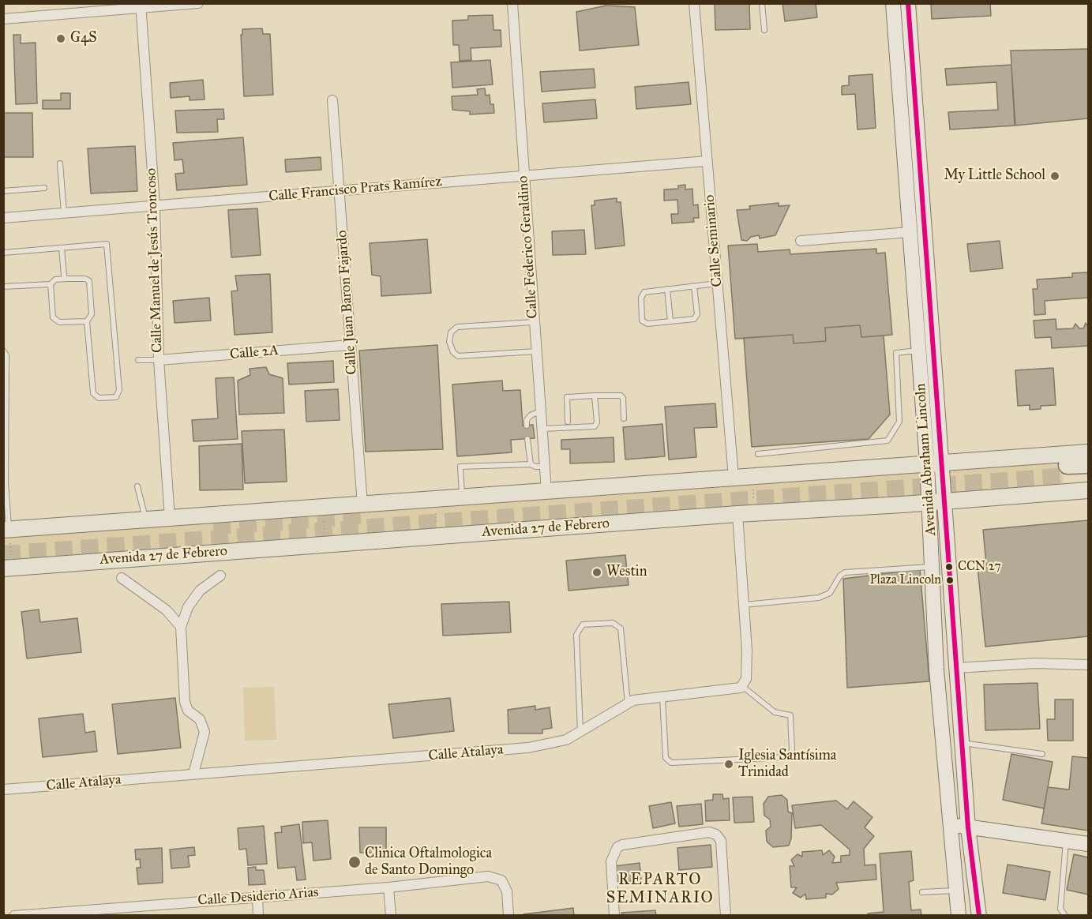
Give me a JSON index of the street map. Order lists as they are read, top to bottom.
{
  "streets": {
    "main road": ["Avenida Abraham Lincoln", "Avenida 27 de Febrero"],
    "street": [
      "Calle Francisco Prats Ramírez",
      "Calle Seminario",
      "Calle Federico Geraldino",
      "Calle Manuel de Jesús Troncoso",
      "Calle Juan Baron Fajardo",
      "Calle 2A",
      "Calle Atalaya",
      "Calle Desiderio Arias"
    ]
  },
  "crossings": [
    ["Calle Francisco Prats Ramírez", "Calle Seminario"],
    ["Calle Francisco Prats Ramírez", "Calle Federico Geraldino"],
    ["Calle Francisco Prats Ramírez", "Calle Manuel de Jesús Troncoso"],
    ["Calle Francisco Prats Ramírez", "Calle Juan Baron Fajardo"],
    ["Calle Manuel de Jesús Troncoso", "Calle 2A"],
    ["Calle Juan Baron Fajardo", "Calle 2A"],
    ["Avenida Abraham Lincoln", "Avenida 27 de Febrero"]
  ],
  "districts": ["REPARTO SEMINARIO"],
  "places": [
    "G4S",
    "My Little School",
    "CCN 27",
    "Westin",
    "Plaza Lincoln",
    "Iglesia Santísima Trinidad",
    "Clinica Oftalmologica de Santo Domingo"
  ]
}
